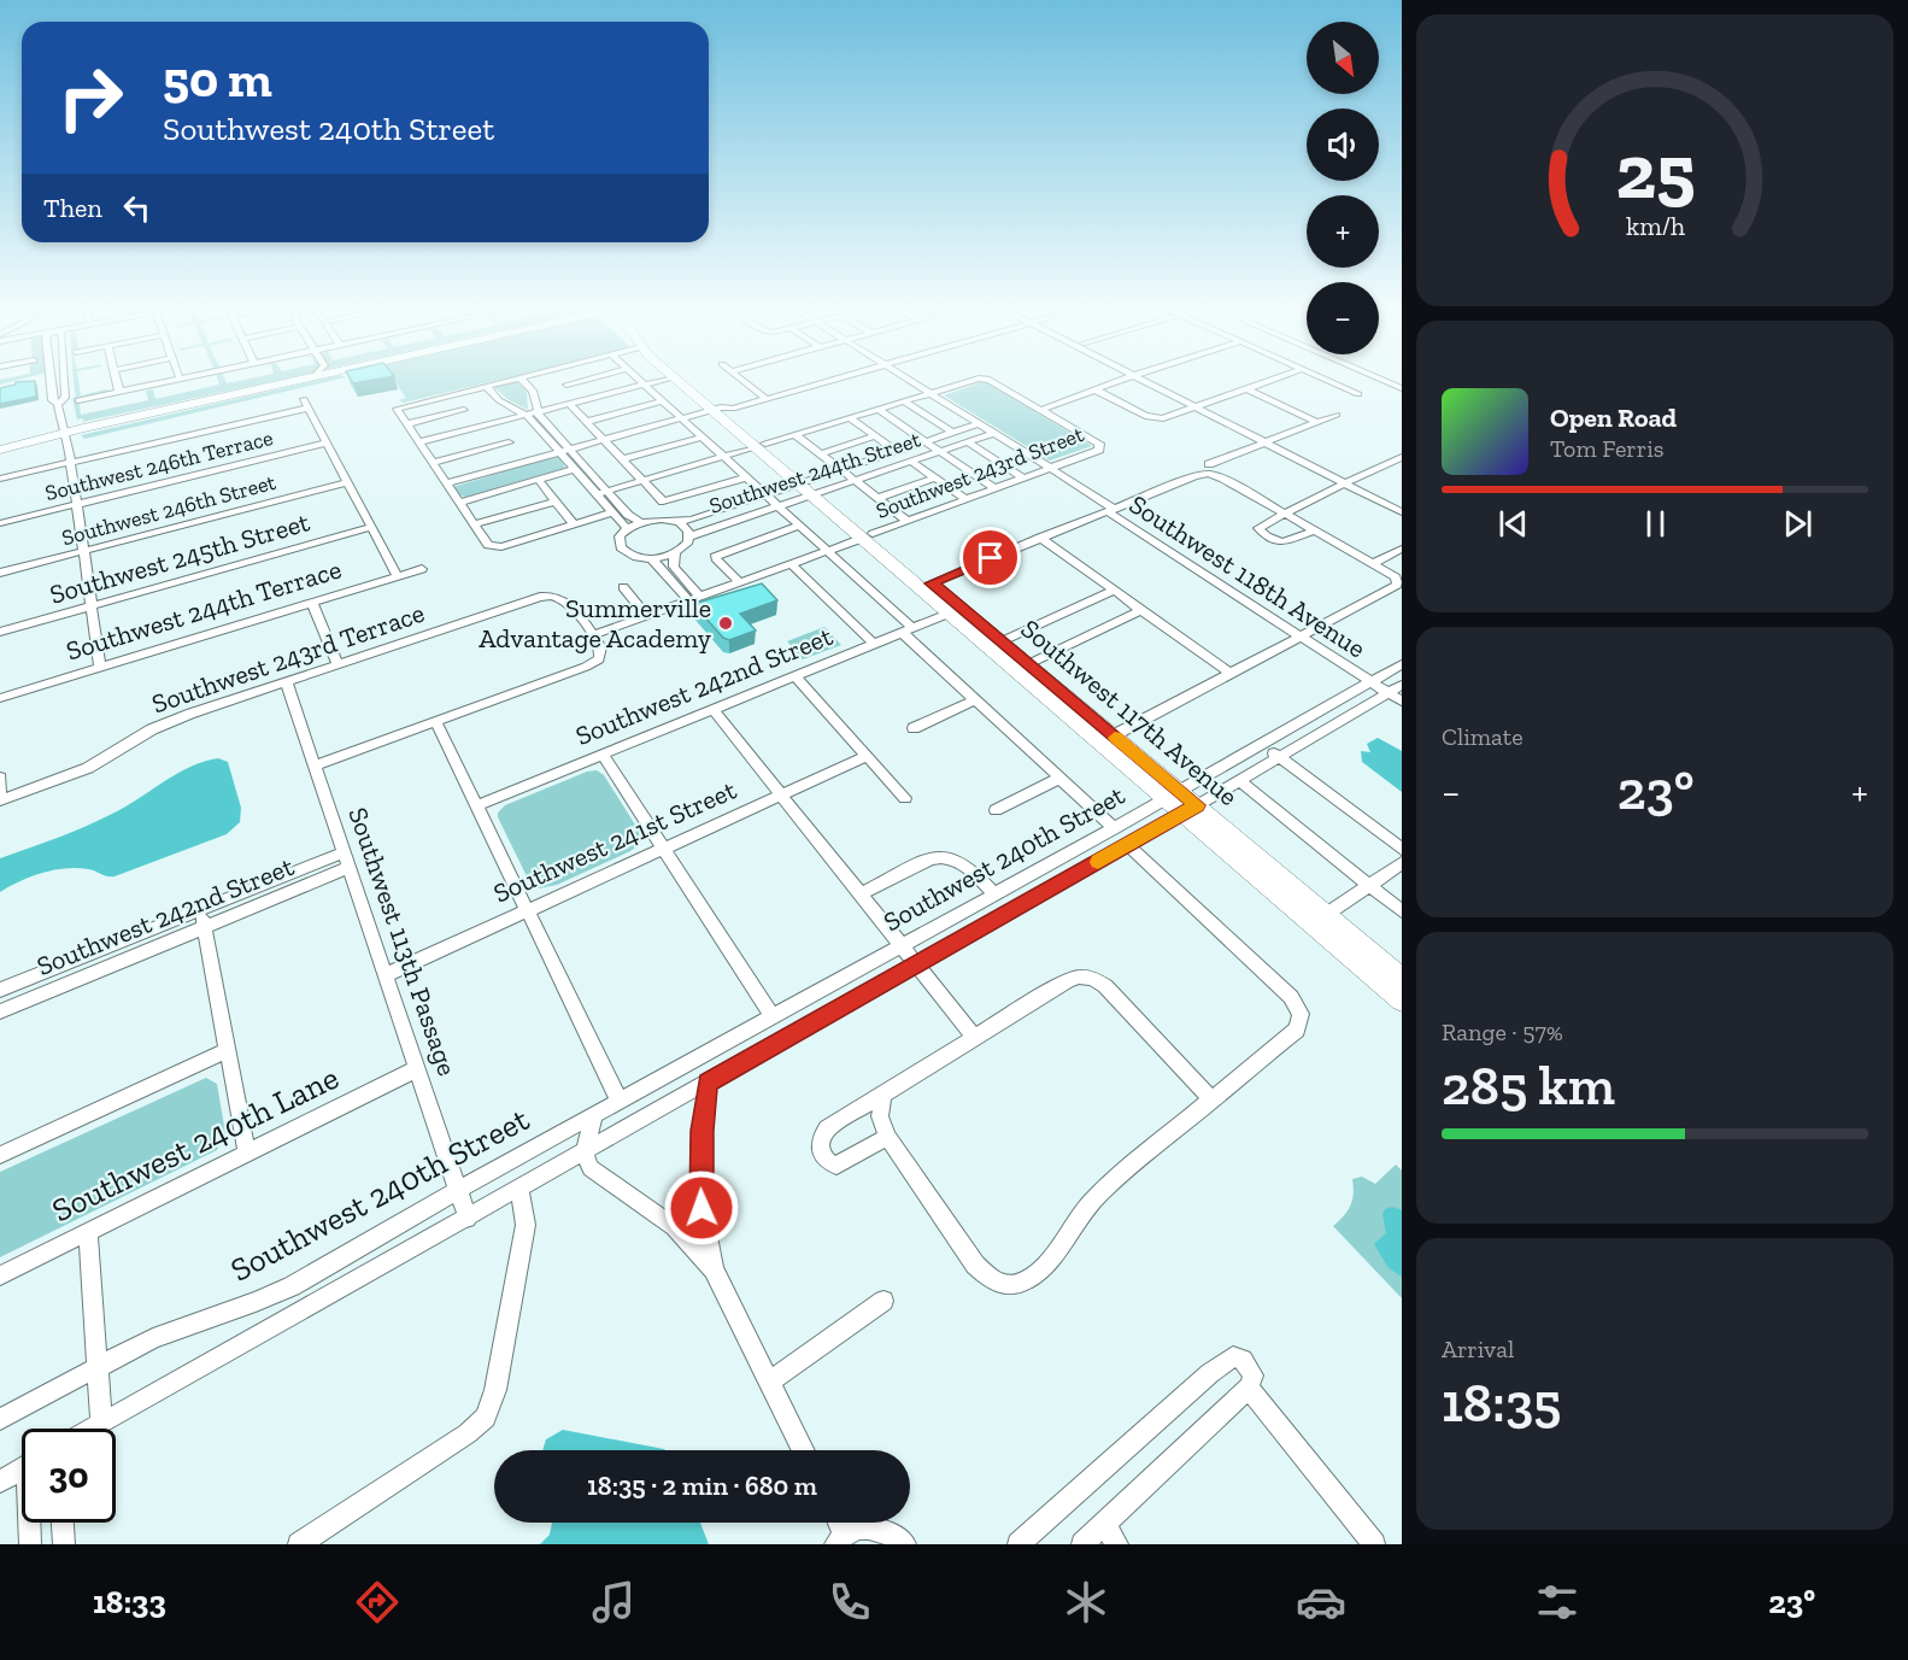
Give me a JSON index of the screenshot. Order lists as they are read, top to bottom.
{
  "streets": {
    "street": [
      "Southwest 246th Terrace",
      "Southwest 244th Street",
      "Southwest 243rd Street",
      "Southwest 246th Street",
      "Southwest 245th Street",
      "Southwest 118th Avenue",
      "Southwest 244th Terrace",
      "Southwest 243rd Terrace",
      "Southwest 242nd Street",
      "Southwest 117th Avenue",
      "Southwest 241st Street",
      "Southwest 240th Street",
      "Southwest 113th Passage",
      "Southwest 240th Lane"
    ]
  },
  "crossings": [
    ["Southwest 244th Street", "Southwest 117th Avenue"],
    ["Southwest 243rd Street", "Southwest 118th Avenue"],
    ["Southwest 243rd Street", "Southwest 243rd Terrace"],
    ["Southwest 243rd Street", "Southwest 117th Avenue"],
    ["Southwest 118th Avenue", "Southwest 240th Street"],
    ["Southwest 243rd Terrace", "Southwest 113th Passage"],
    ["Southwest 242nd Street", "Southwest 117th Avenue"],
    ["Southwest 242nd Street", "Southwest 113th Passage"],
    ["Southwest 117th Avenue", "Southwest 240th Street"],
    ["Southwest 241st Street", "Southwest 113th Passage"],
    ["Southwest 240th Street", "Southwest 113th Passage"],
    ["Southwest 113th Passage", "Southwest 240th Lane"]
  ],
  "places": ["Summerville Advantage Academy"],
  "north": "bottom right",
  "page": {
    "map_buttons": ["+", "−"],
    "turn": ["50 m", "Southwest 240th Street"],
    "then": "Then",
    "song": ["Open Road", "Tom Ferris"],
    "tile": [
      "Climate",
      ["Range · 57%", "285 km"],
      ["Arrival", "18:35"]
    ],
    "heat": ["−", "23°", "+"],
    "limit": "30",
    "trip": "18:35 · 2 min · 680 m",
    "tabs": ["18:33", "23°"],
    "gauge": ["25", "km/h"]
  }
}
